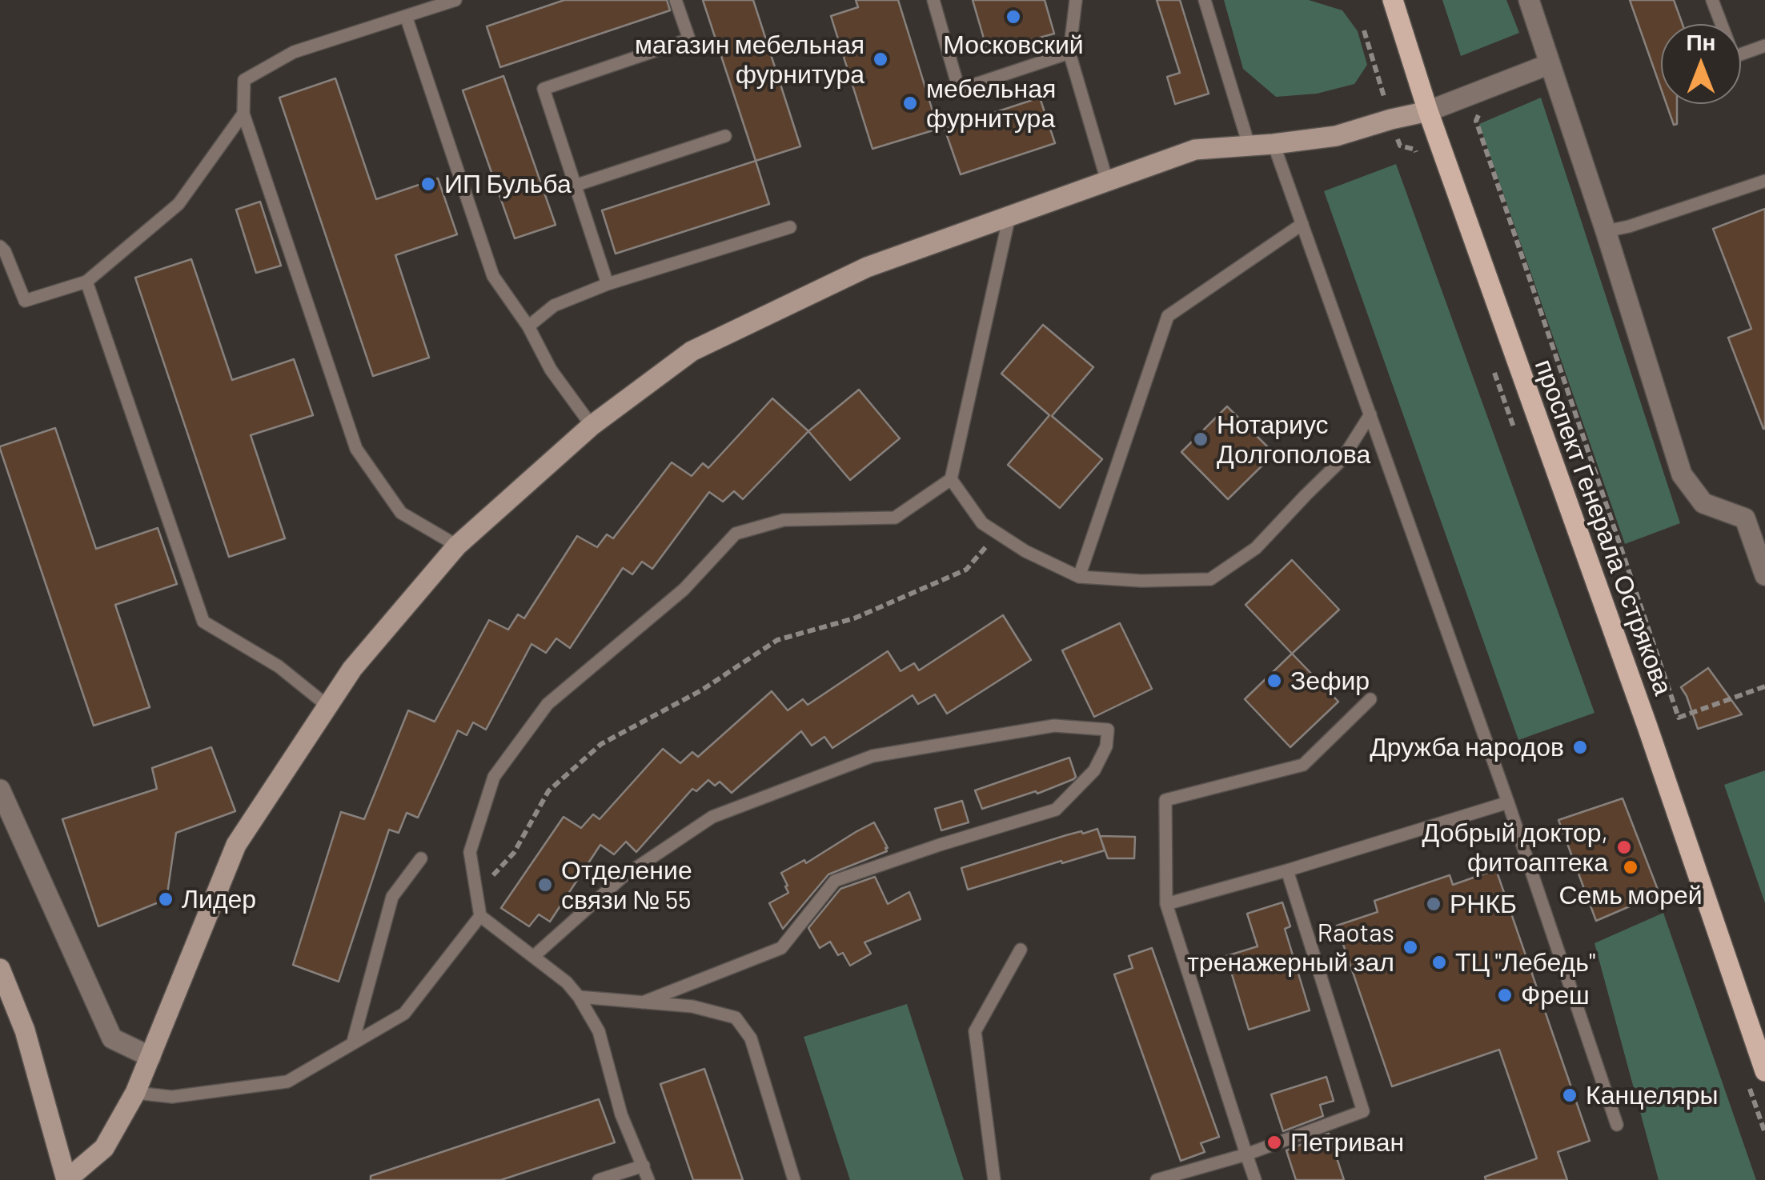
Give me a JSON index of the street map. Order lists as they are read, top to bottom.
{
  "streets": {
    "main road": ["проспект Генерала Острякова"]
  },
  "places": [
    "Московский",
    "магазин мебельная фурнитура",
    "мебельная фурнитура",
    "ИП Бульба",
    "Нотариус Долгополова",
    "Зефир",
    "Дружба народов",
    "Добрый доктор, фитоаптека",
    "Семь морей",
    "Отделение связи № 55",
    "Лидер",
    "РНКБ",
    "Raotas тренажерный зал",
    "ТЦ \"Лебедь\"",
    "Фреш",
    "Канцеляры",
    "Петриван"
  ],
  "north": "top"
}
